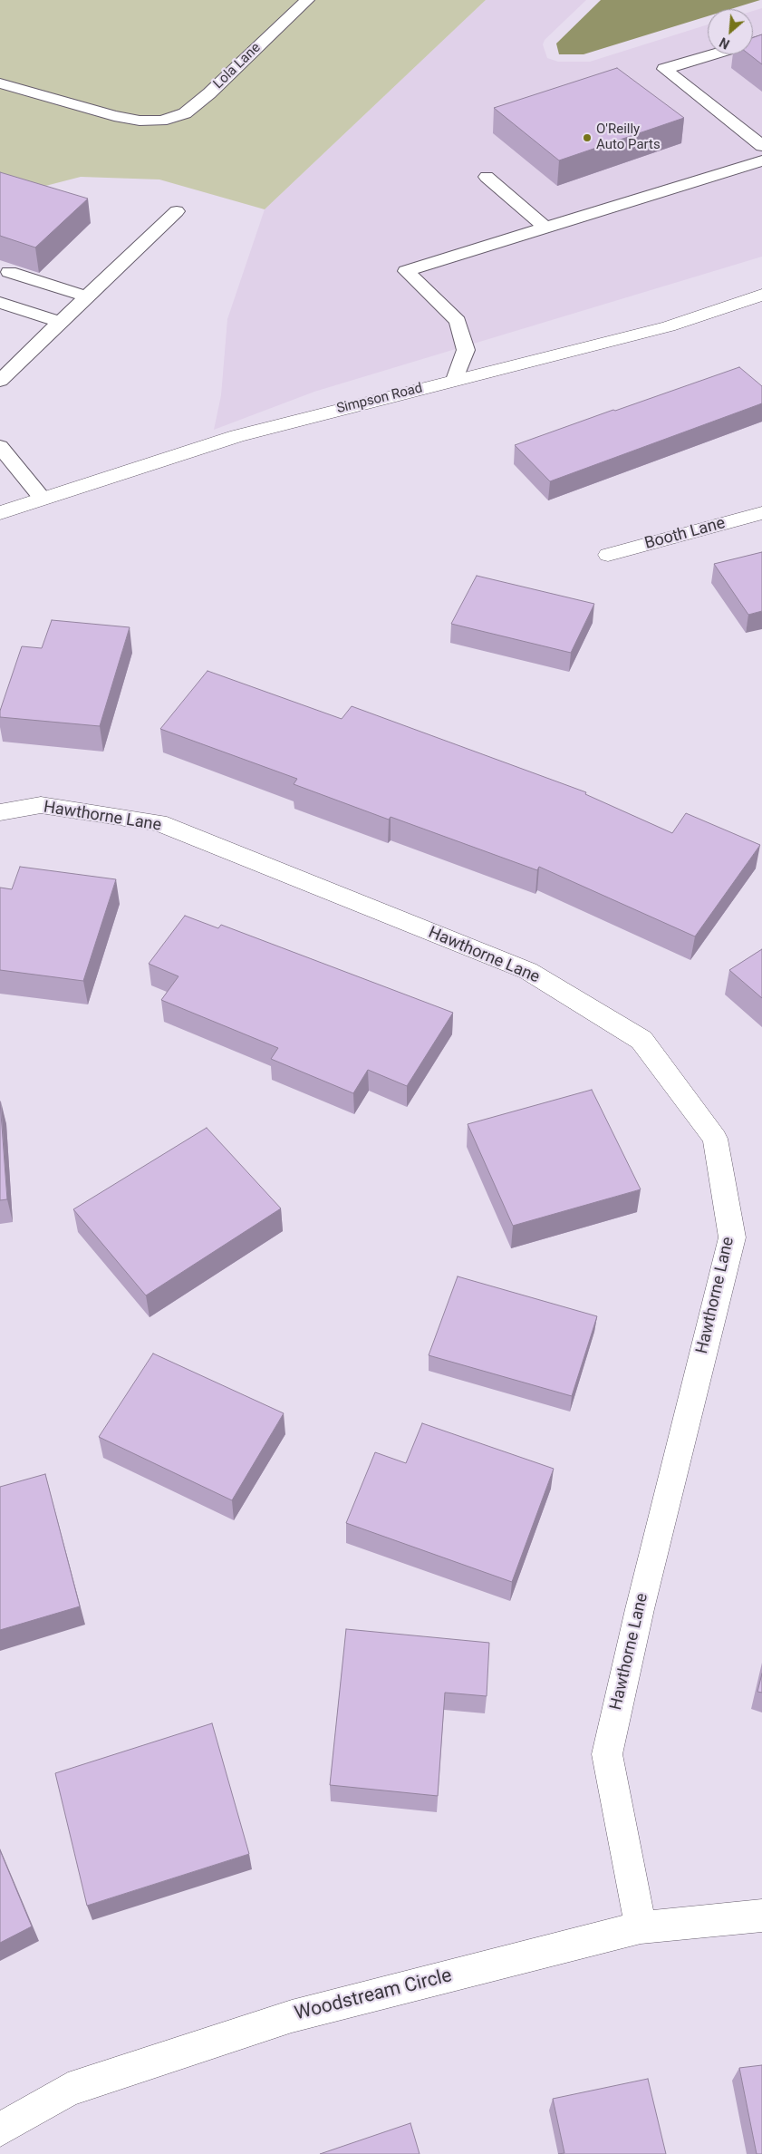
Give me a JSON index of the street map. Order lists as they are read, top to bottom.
{
  "streets": {
    "street": [
      "Simpson Road",
      "Booth Lane",
      "Hawthorne Lane",
      "Woodstream Circle"
    ],
    "lane": ["Lola Lane"]
  },
  "crossings": [
    ["Hawthorne Lane", "Woodstream Circle"]
  ],
  "places": ["O'Reilly Auto Parts"],
  "north": "bottom left"
}
